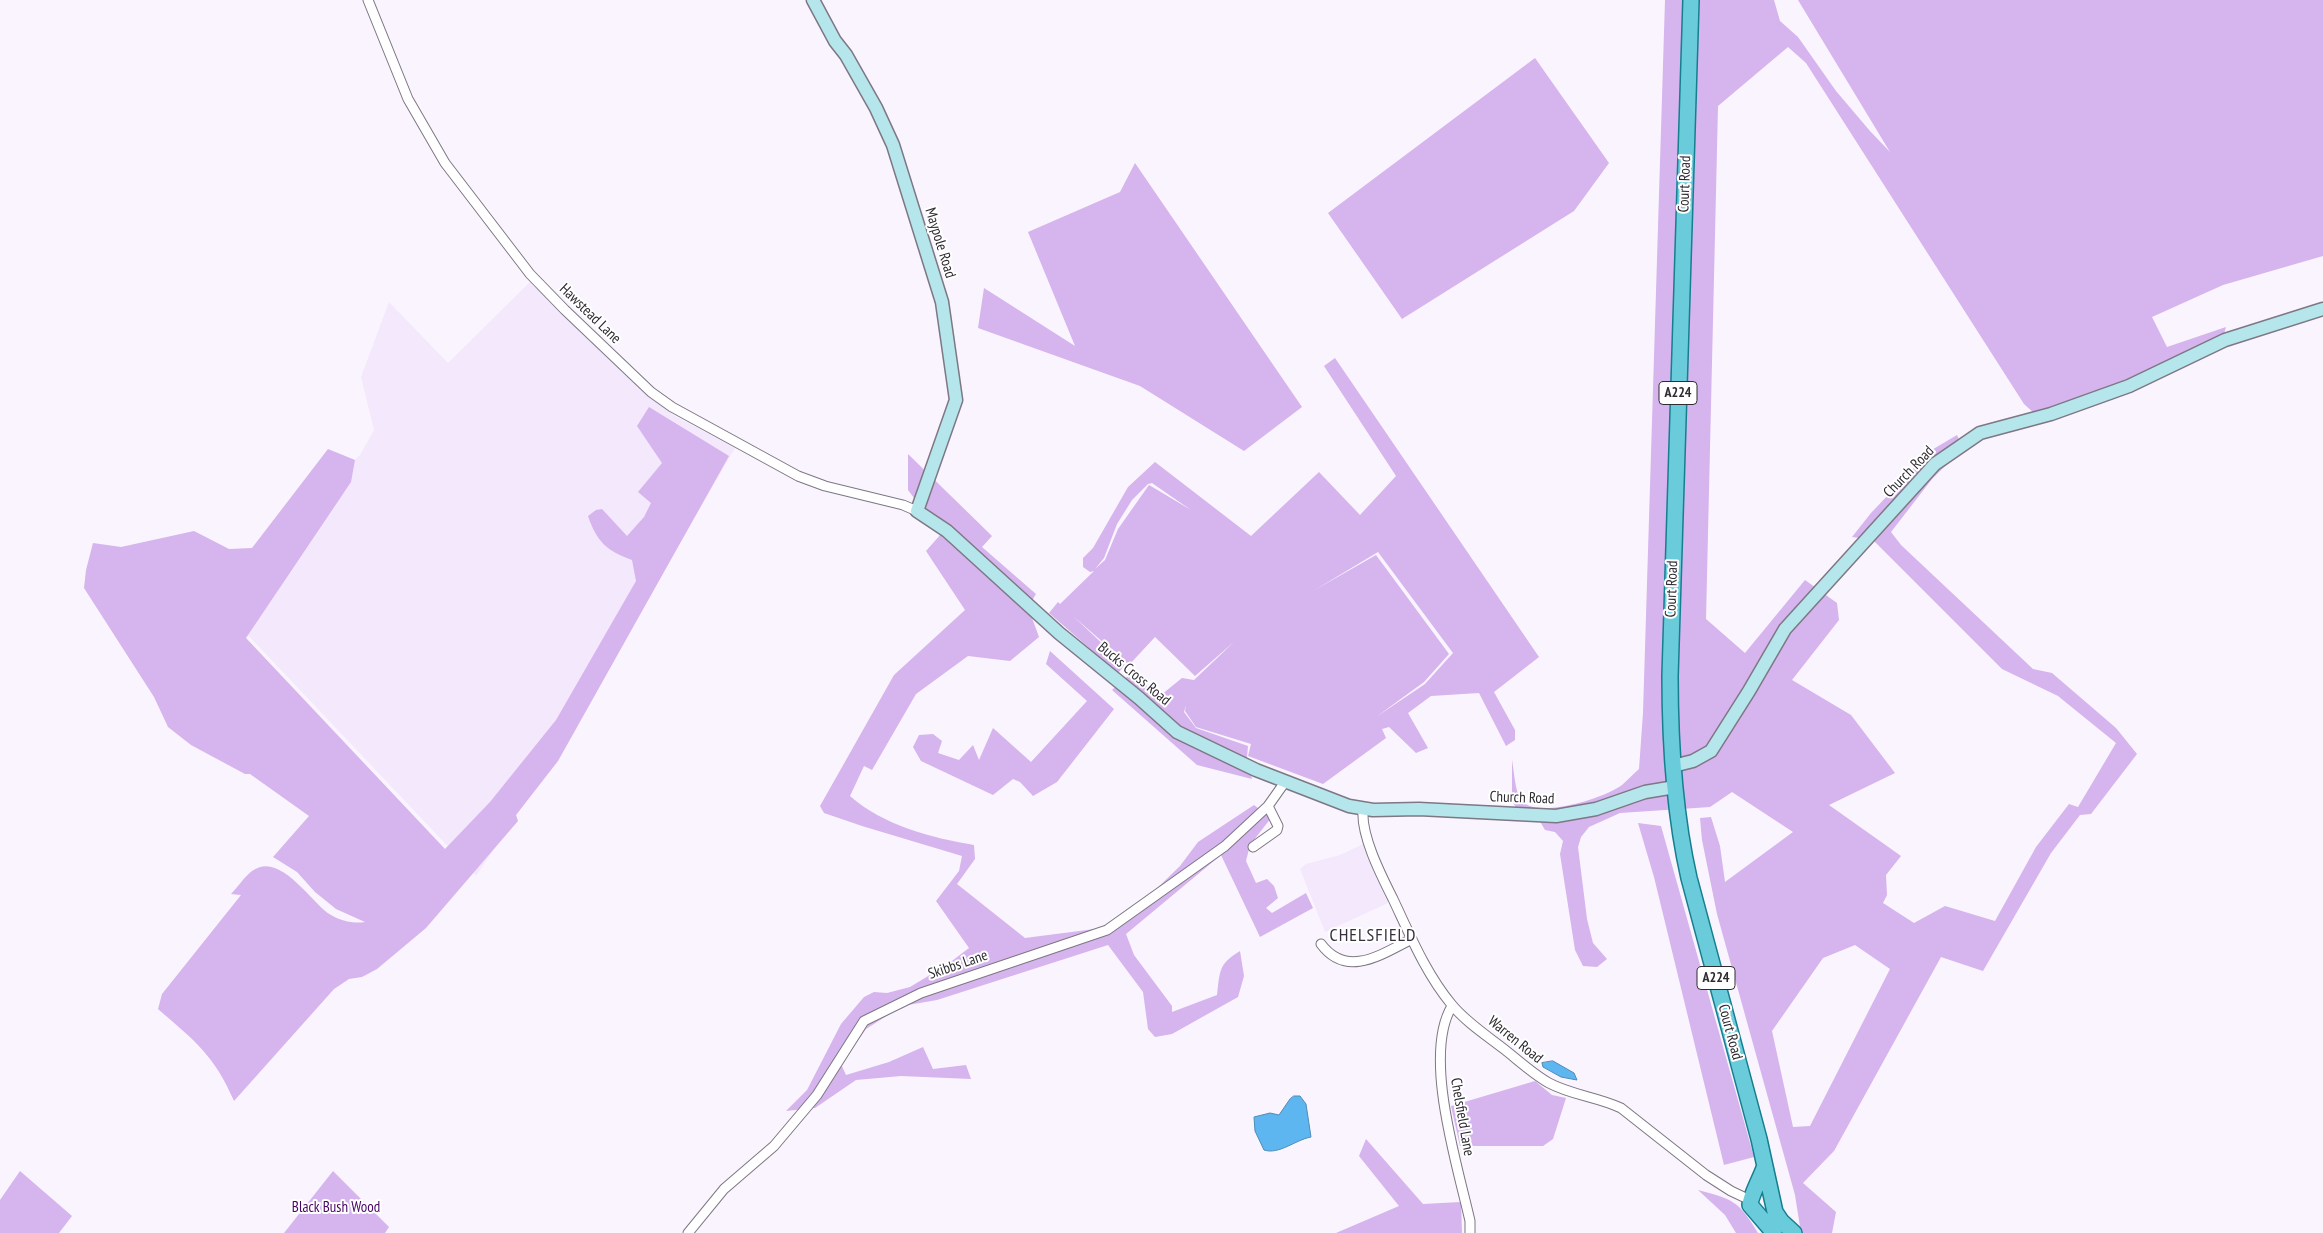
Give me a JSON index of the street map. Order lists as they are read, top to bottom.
{
  "streets": {
    "main road": ["Court Road", "A224"],
    "street": [
      "Maypole Road",
      "Hawstead Lane",
      "Church Road",
      "Bucks Cross Road",
      "Skibbs Lane",
      "Warren Road",
      "Chelsfield Lane"
    ]
  },
  "crossings": [
    ["Court Road", "Church Road"],
    ["Maypole Road", "Hawstead Lane"],
    ["Maypole Road", "Bucks Cross Road"],
    ["Hawstead Lane", "Bucks Cross Road"],
    ["Church Road", "Bucks Cross Road"],
    ["Church Road", "Warren Road"],
    ["Bucks Cross Road", "Skibbs Lane"],
    ["Bucks Cross Road", "Warren Road"],
    ["Warren Road", "Chelsfield Lane"]
  ],
  "districts": ["CHELSFIELD"],
  "parks": ["Black Bush Wood"]
}
